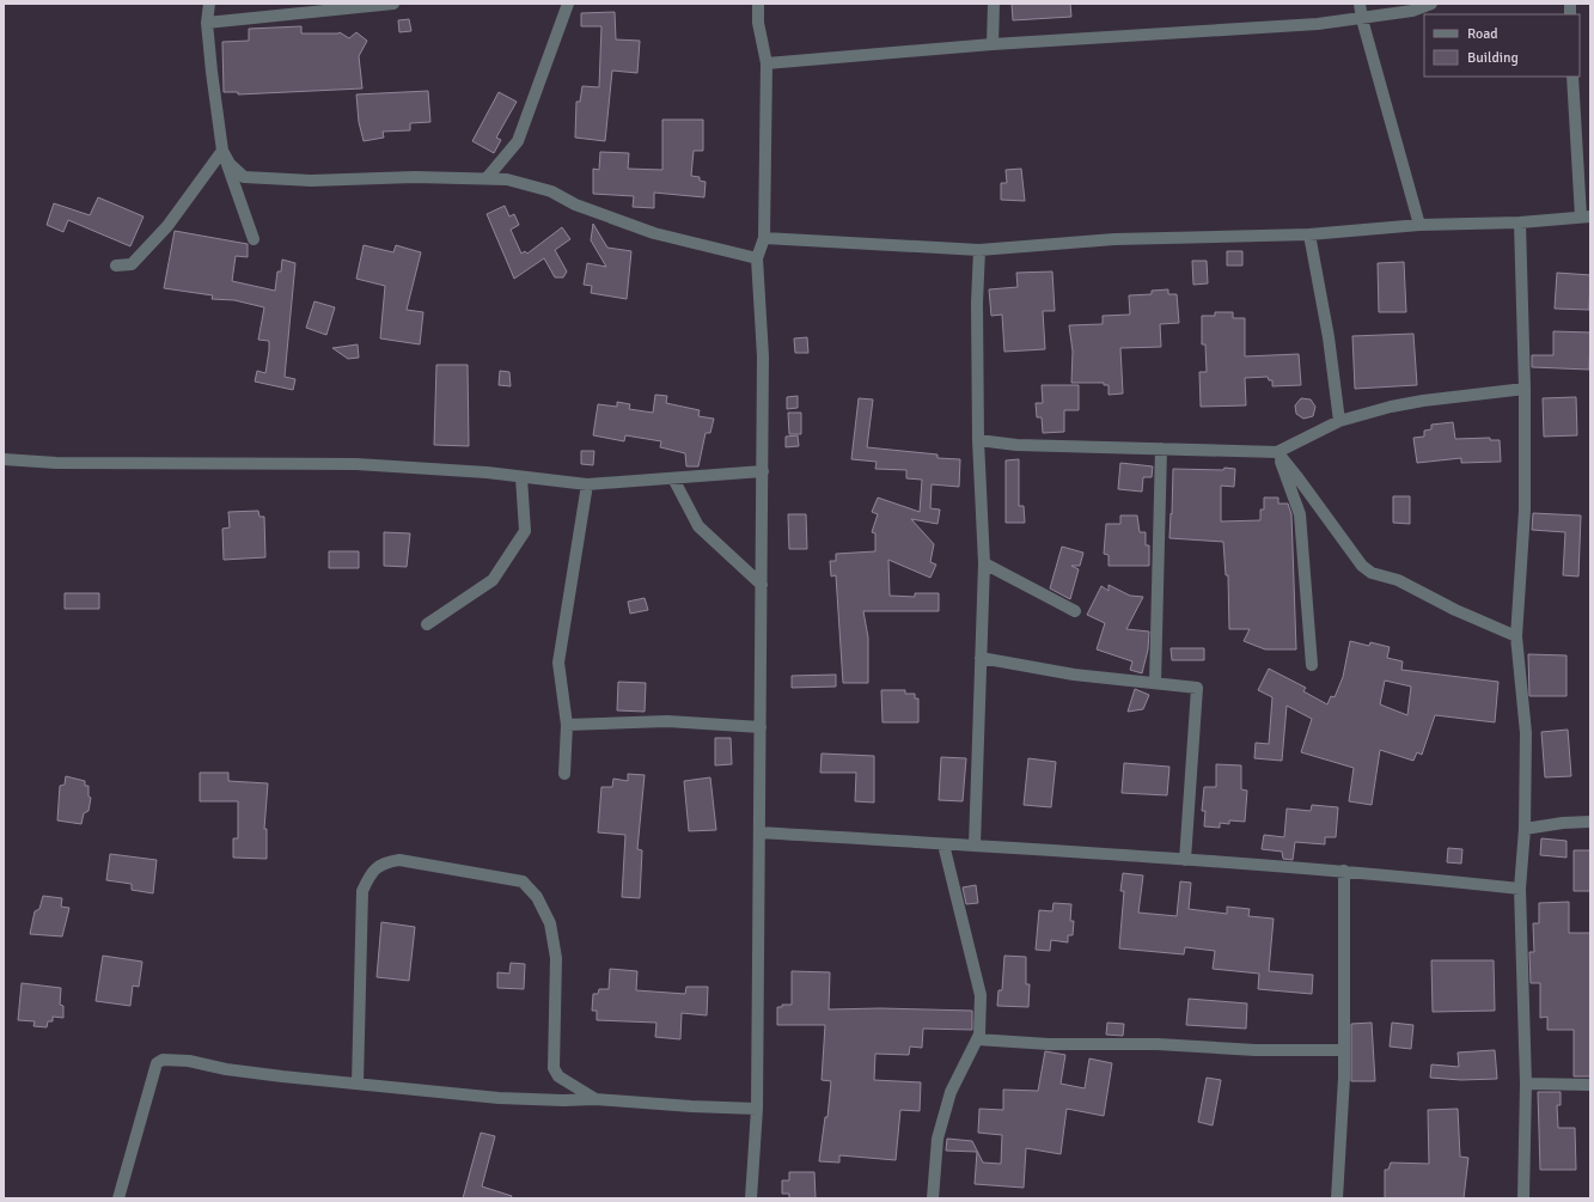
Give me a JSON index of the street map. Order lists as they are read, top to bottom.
{
  "legend": ["Road", "Building"]
}
